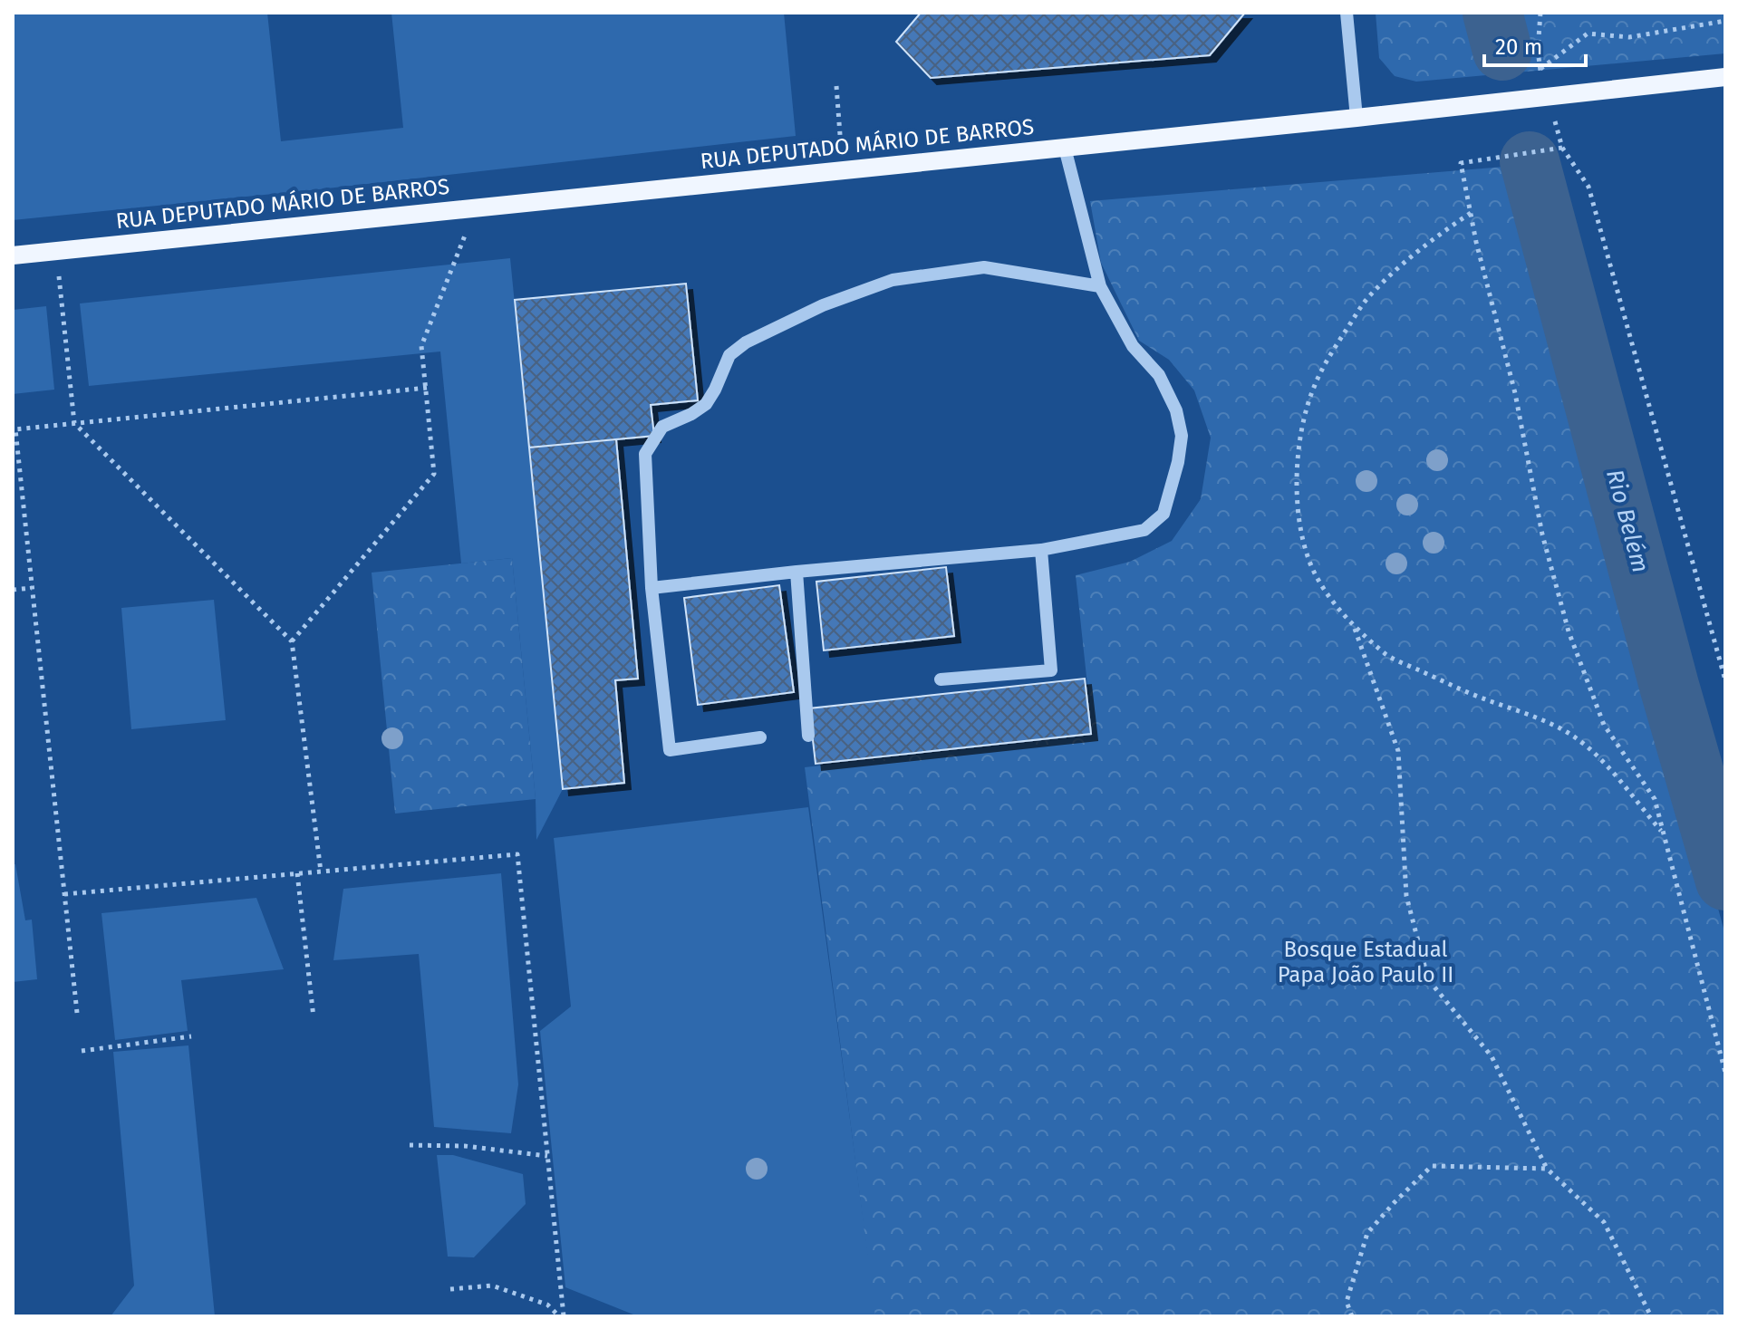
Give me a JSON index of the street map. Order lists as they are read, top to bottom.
{
  "streets": {
    "main road": ["RUA DEPUTADO MÁRIO DE BARROS"]
  },
  "water": ["Rio Belém"],
  "parks": ["Bosque Estadual Papa João Paulo II"],
  "scale_bar": "20 m"
}
